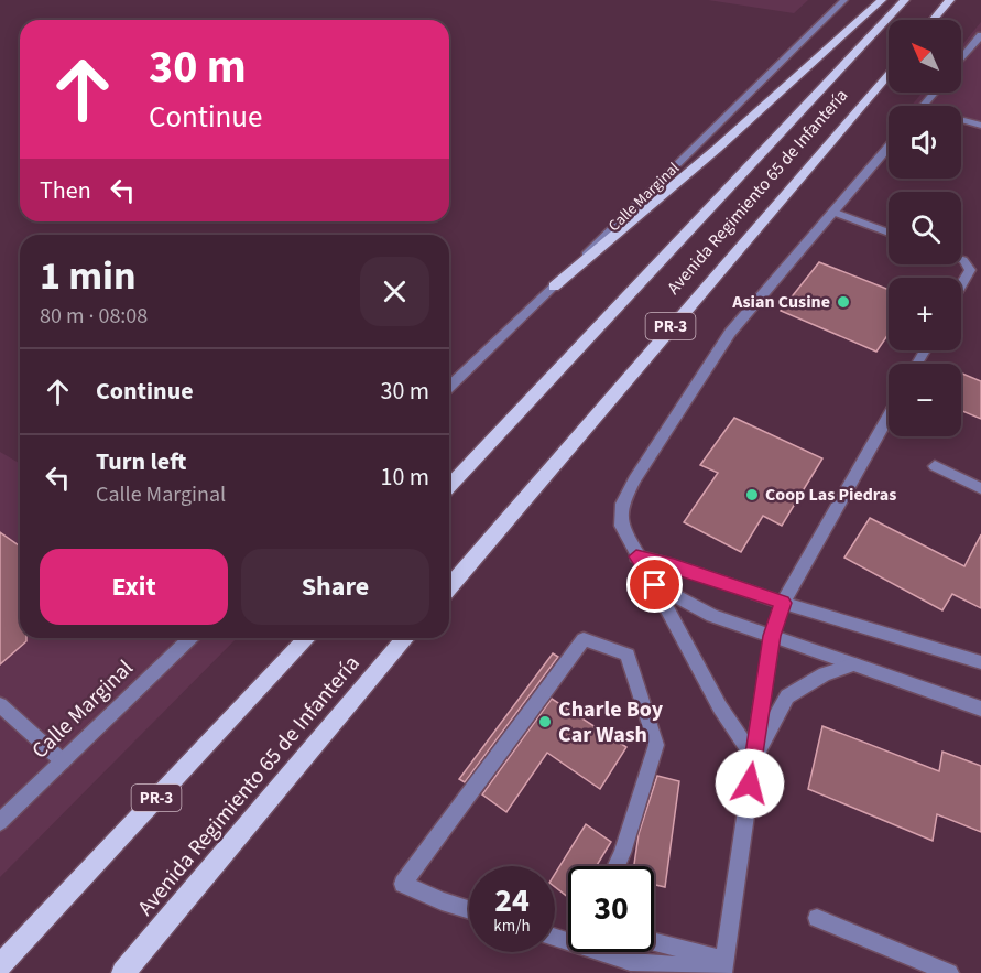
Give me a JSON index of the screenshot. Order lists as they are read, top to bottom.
{
  "streets": {
    "main road": ["Avenida Regimiento 65 de Infantería", "PR-3"],
    "street": ["Calle Marginal"]
  },
  "places": ["Asian Cusine", "Coop Las Piedras", "Charle Boy Car Wash"],
  "north": "top left",
  "page": {
    "map_buttons": ["+", "−"],
    "turn": ["30 m", "Continue"],
    "then": "Then",
    "heading": ["1 min", "80 m · 08:08"],
    "list": [
      {
        "name": "Continue",
        "value": "30 m"
      },
      {
        "name": "Turn left",
        "note": "Calle Marginal",
        "value": "10 m"
      }
    ],
    "buttons": ["Exit", "Share"],
    "speed": "24 km/h",
    "limit": "30"
  }
}
